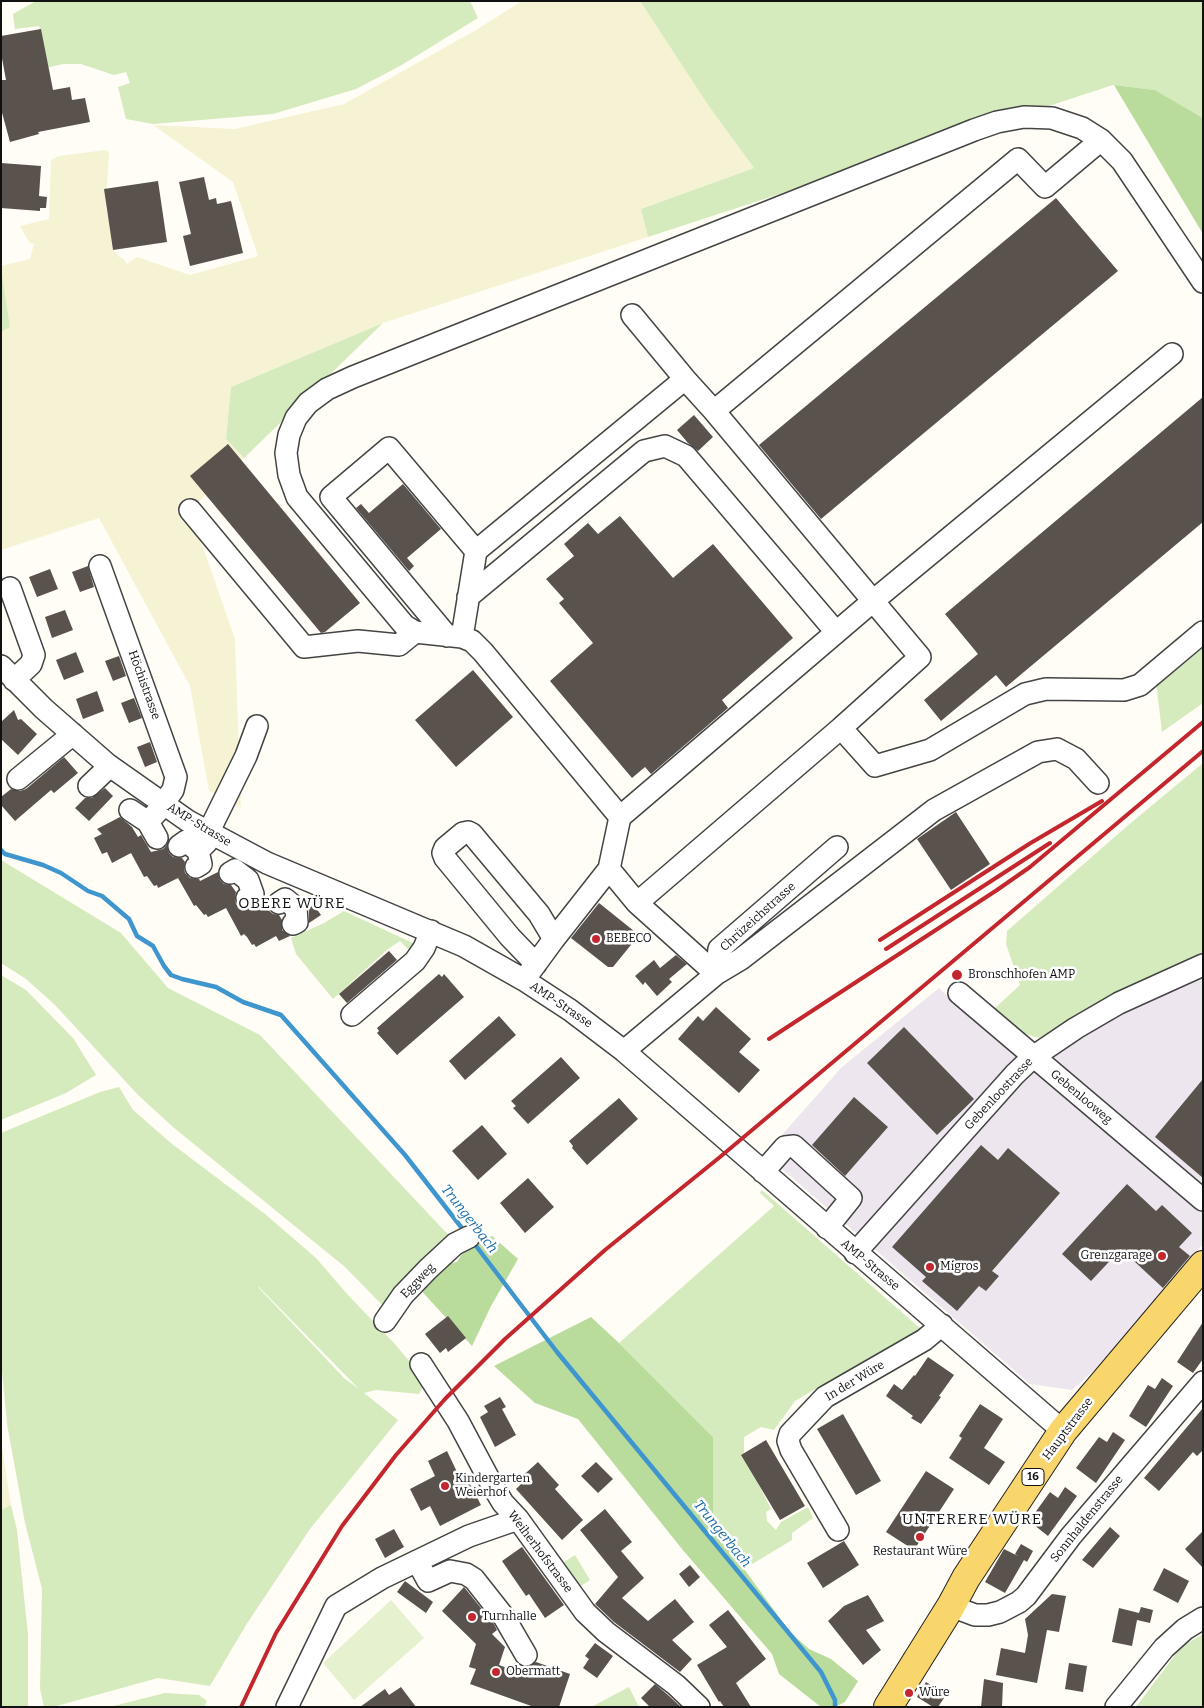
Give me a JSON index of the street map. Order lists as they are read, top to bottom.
{
  "streets": {
    "main road": ["Hauptstrasse", "16"],
    "street": [
      "Höchistrasse",
      "AMP-Strasse",
      "Chrüzeichstrasse",
      "Gebenloostrasse",
      "Gebenlooweg",
      "Eggweg",
      "In der Würe",
      "Sonnhaldenstrasse",
      "Weiherhofstrasse"
    ]
  },
  "crossings": [
    ["Höchistrasse", "AMP-Strasse"],
    ["AMP-Strasse", "Gebenloostrasse"],
    ["AMP-Strasse", "In der Würe"],
    ["AMP-Strasse", "Hauptstrasse"],
    ["Gebenloostrasse", "Gebenlooweg"],
    ["Hauptstrasse", "Sonnhaldenstrasse"]
  ],
  "districts": ["OBERE WÜRE", "UNTERERE WÜRE"],
  "water": ["Trungerbach"],
  "places": [
    "BEBECO",
    "Bronschhofen AMP",
    "Grenzgarage",
    "Migros",
    "Kindergarten Weierhof",
    "Restaurant Würe",
    "Turnhalle",
    "Obermatt",
    "Würe"
  ]
}
